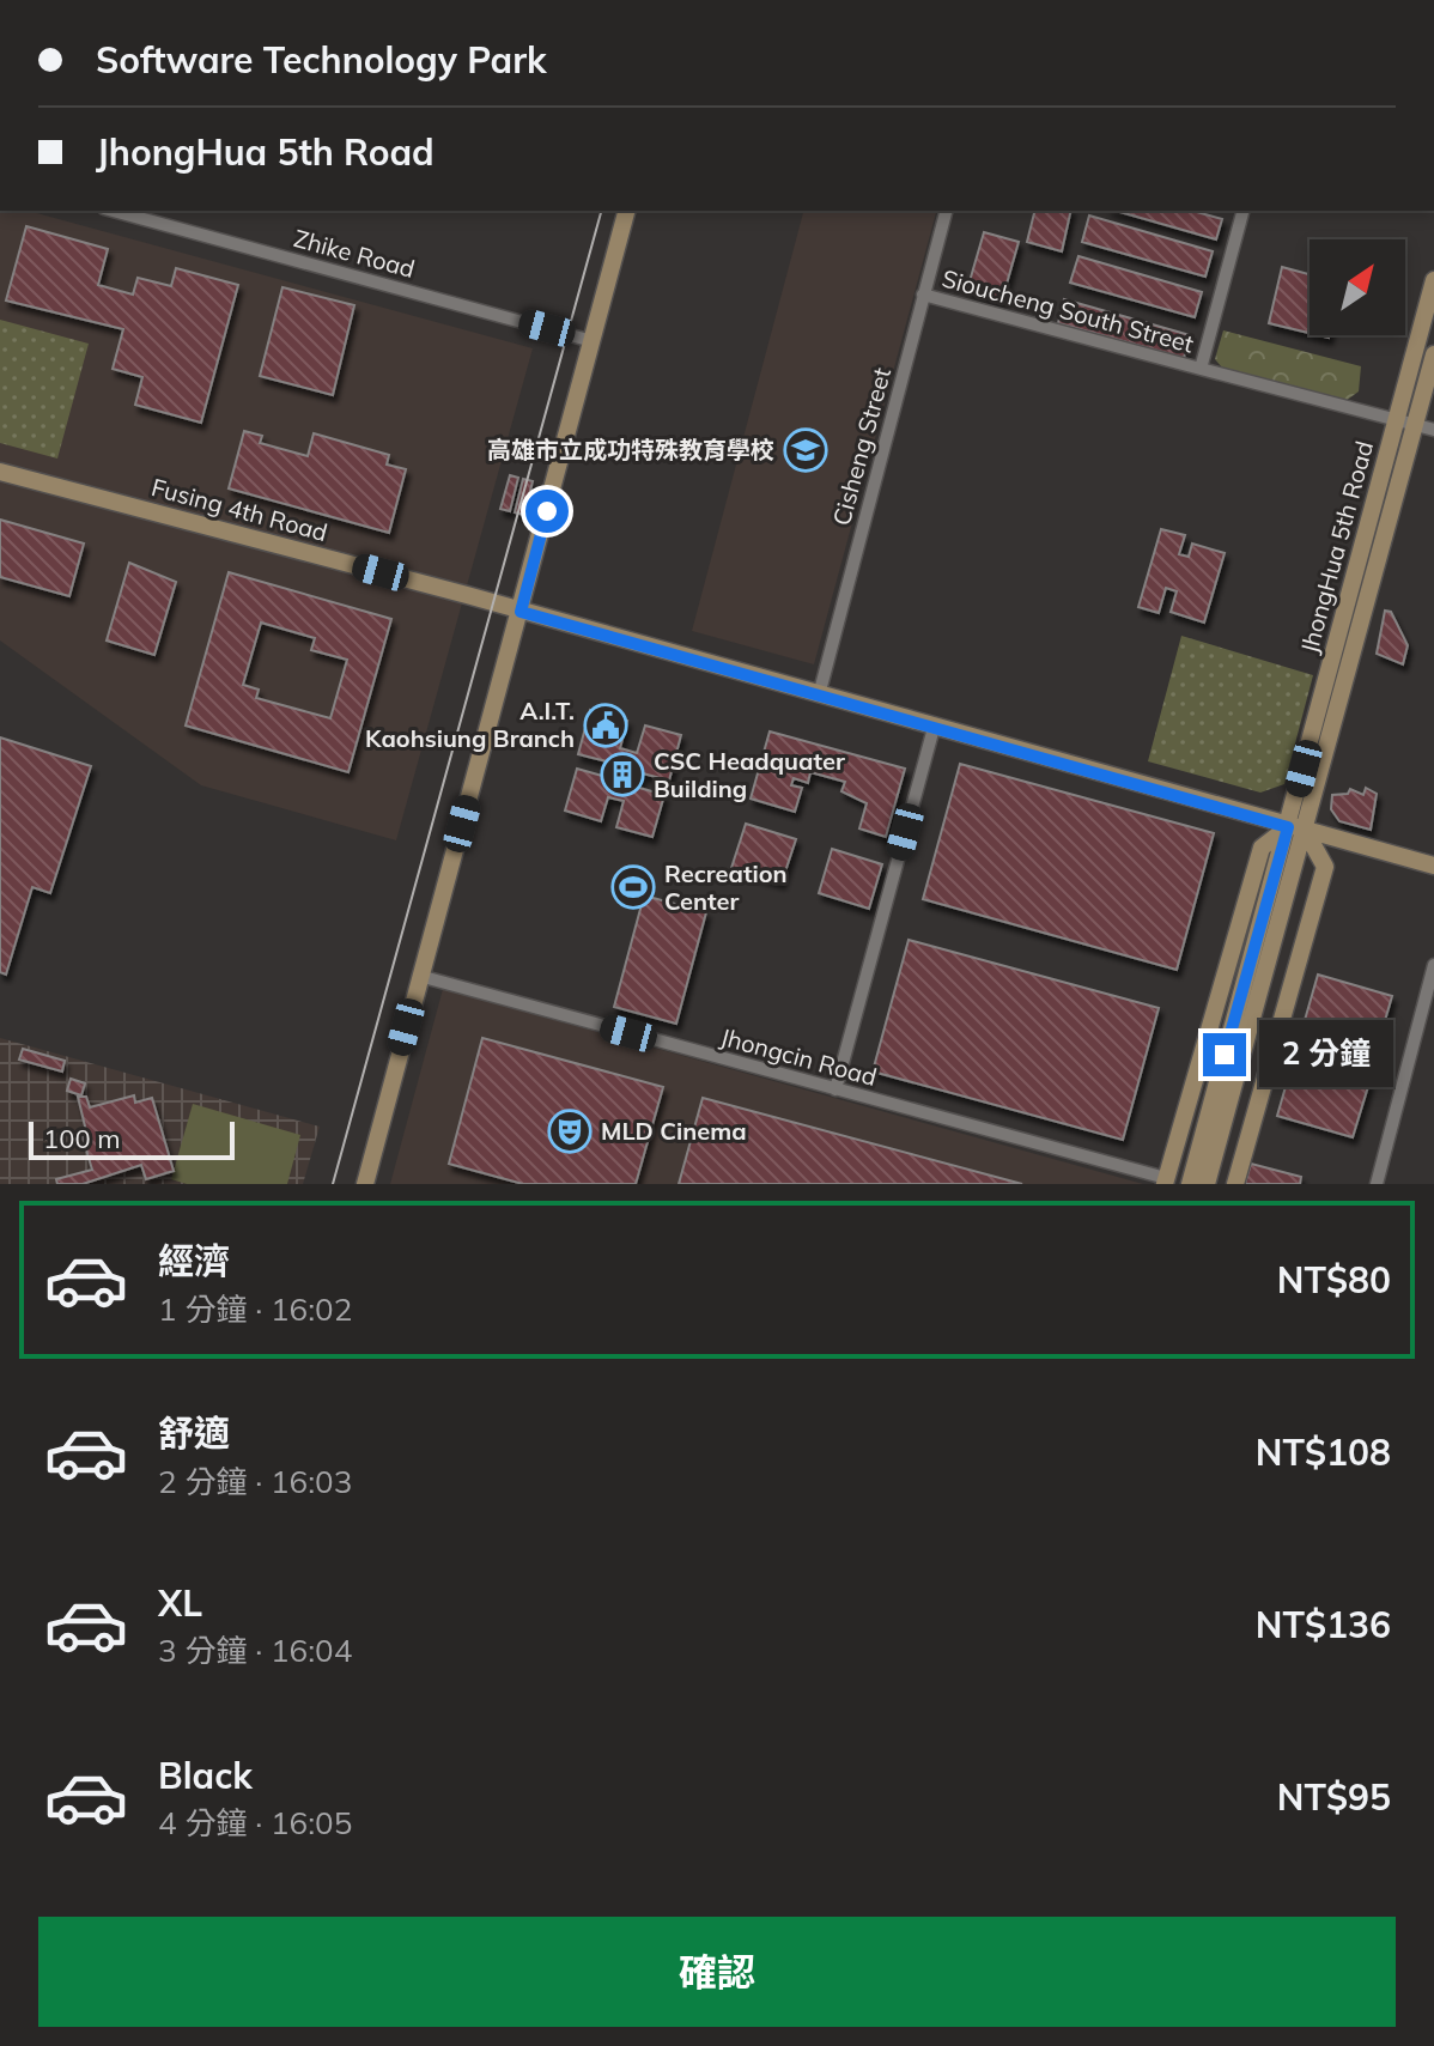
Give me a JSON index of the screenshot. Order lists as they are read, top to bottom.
{
  "streets": {
    "street": [
      "Zhike Road",
      "Sioucheng South Street",
      "Cisheng Street",
      "Fusing 4th Road",
      "JhongHua 5th Road",
      "Jhongcin Road"
    ]
  },
  "crossings": [
    ["Sioucheng South Street", "Cisheng Street"],
    ["Sioucheng South Street", "JhongHua 5th Road"],
    ["Cisheng Street", "Fusing 4th Road"],
    ["Fusing 4th Road", "JhongHua 5th Road"],
    ["JhongHua 5th Road", "Jhongcin Road"]
  ],
  "places": {
    "school or university": ["高雄市立成功特殊教育學校"],
    "public building": ["A.I.T. Kaohsiung Branch"],
    "building": ["CSC Headquater Building"],
    "sports": ["Recreation Center"],
    "theatre": ["MLD Cinema"]
  },
  "scale_bar": "100 m",
  "north": "top right",
  "page": {
    "banner": ["Software Technology Park", "JhongHua 5th Road"],
    "bubble": "2 分鐘",
    "scale": "100 m",
    "list": [
      {
        "name": "經濟",
        "note": "1 分鐘 · 16:02",
        "value": "NT$80"
      },
      {
        "name": "舒適",
        "note": "2 分鐘 · 16:03",
        "value": "NT$108"
      },
      {
        "name": "XL",
        "note": "3 分鐘 · 16:04",
        "value": "NT$136"
      },
      {
        "name": "Black",
        "note": "4 分鐘 · 16:05",
        "value": "NT$95"
      }
    ],
    "buttons": "確認"
  }
}
